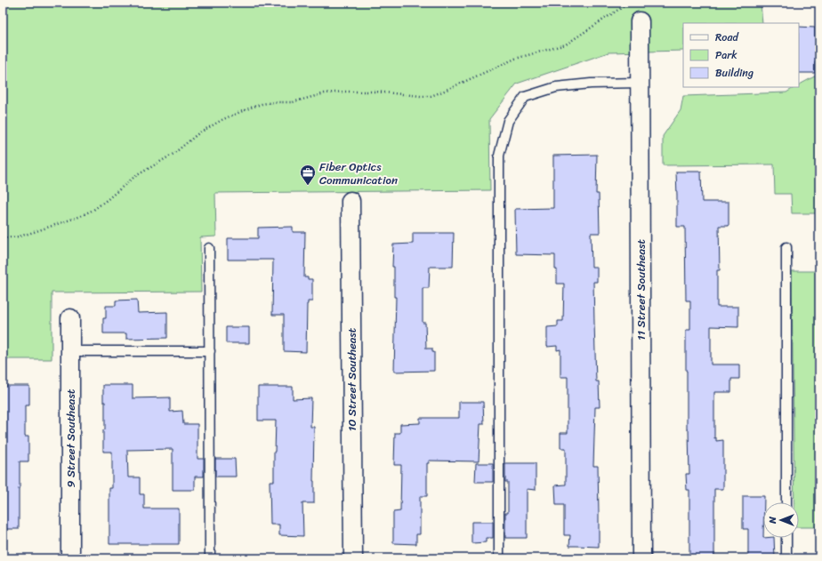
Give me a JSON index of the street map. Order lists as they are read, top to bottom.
{
  "streets": {
    "street": ["11 Street Southeast", "10 Street Southeast", "9 Street Southeast"]
  },
  "places": {
    "office": ["Fiber Optics Communication"]
  },
  "legend": ["Road", "Park", "Building"],
  "north": "left"
}
